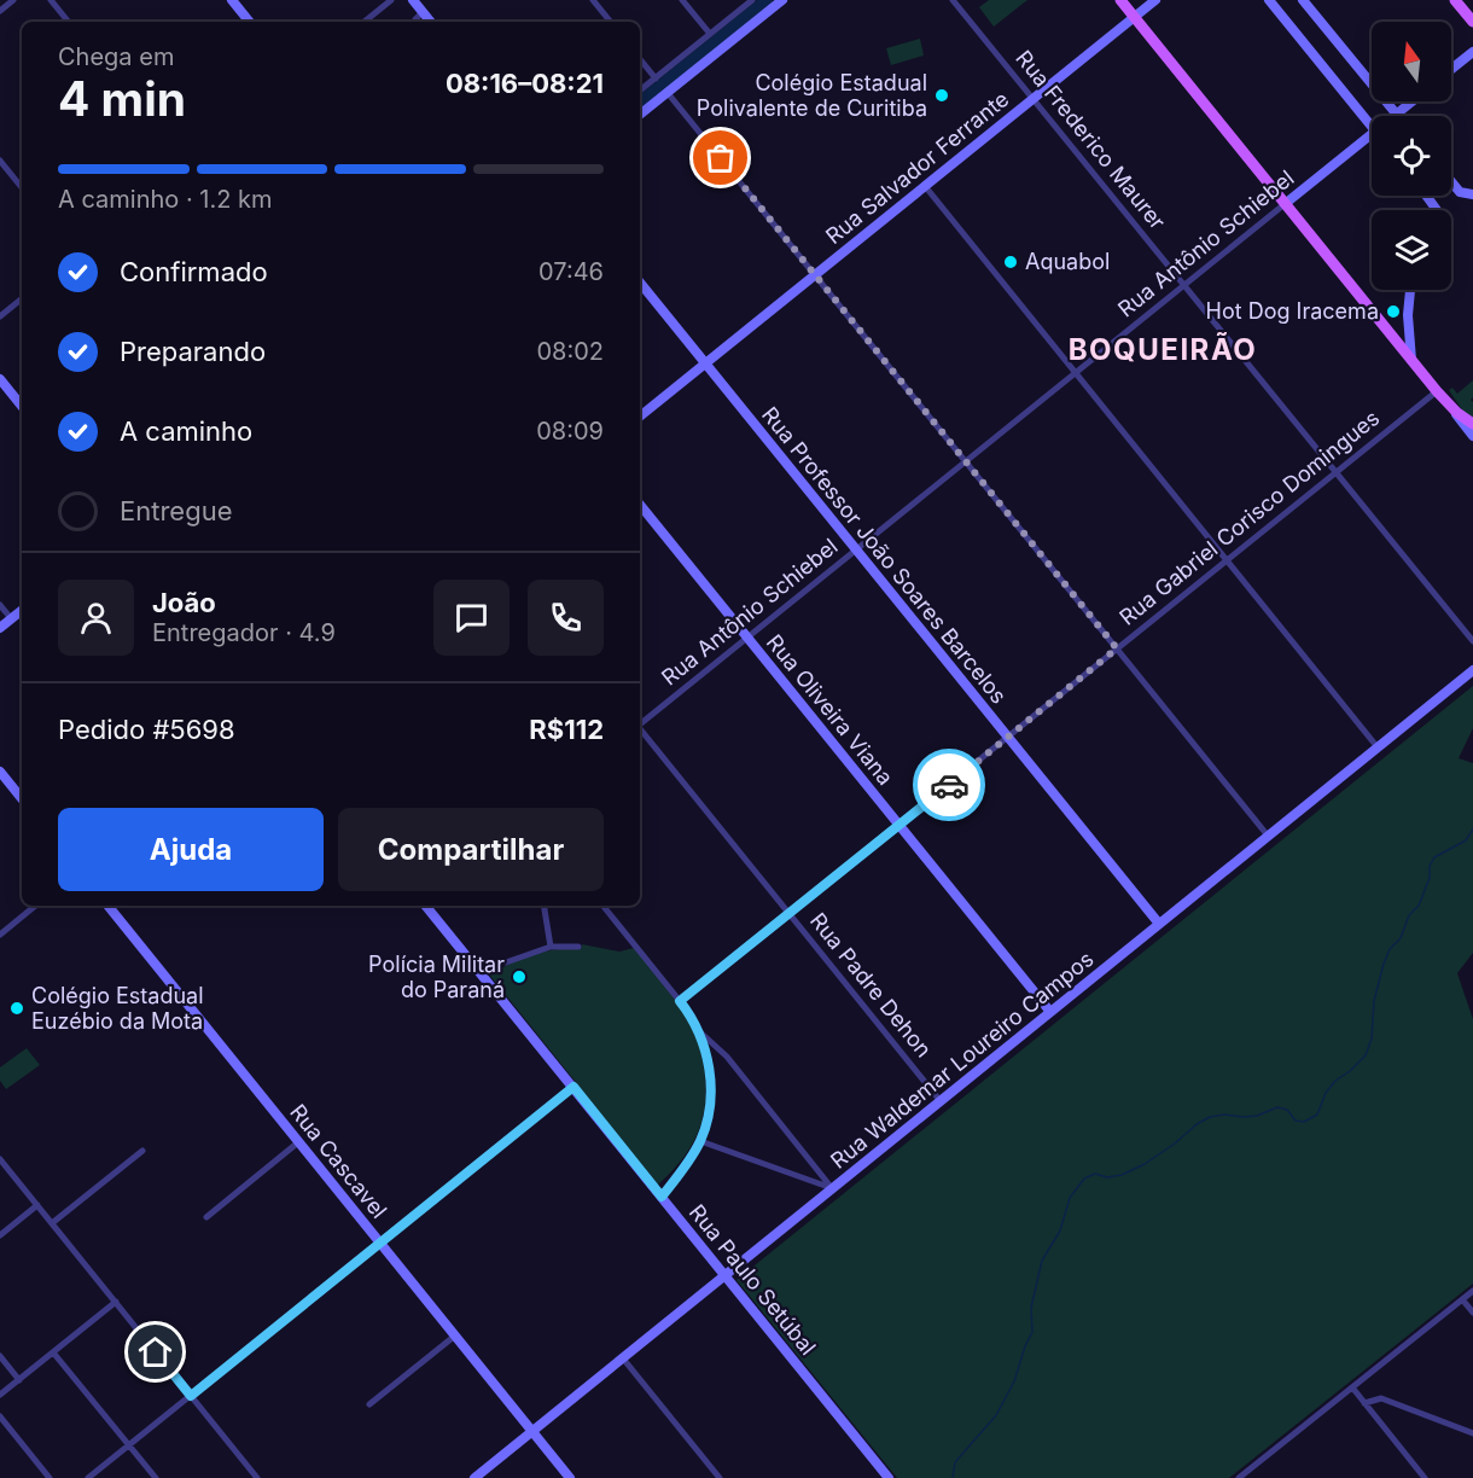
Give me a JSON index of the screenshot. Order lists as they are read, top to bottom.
{
  "streets": {
    "main road": [
      "Rua Salvador Ferrante",
      "Rua Antônio Schiebel",
      "Rua Professor João Soares Barcelos",
      "Rua Oliveira Viana",
      "Rua Waldemar Loureiro Campos",
      "Rua Cascavel",
      "Rua Paulo Setúbal"
    ],
    "street": ["Rua Frederico Maurer", "Rua Gabriel Corisco Domingues", "Rua Padre Dehon"]
  },
  "crossings": [
    ["Rua Frederico Maurer", "Rua Salvador Ferrante"],
    ["Rua Frederico Maurer", "Rua Antônio Schiebel"],
    ["Rua Frederico Maurer", "Rua Gabriel Corisco Domingues"],
    ["Rua Salvador Ferrante", "Rua Professor João Soares Barcelos"],
    ["Rua Antônio Schiebel", "Rua Professor João Soares Barcelos"],
    ["Rua Antônio Schiebel", "Rua Oliveira Viana"],
    ["Rua Gabriel Corisco Domingues", "Rua Professor João Soares Barcelos"],
    ["Rua Gabriel Corisco Domingues", "Rua Oliveira Viana"],
    ["Rua Gabriel Corisco Domingues", "Rua Padre Dehon"],
    ["Rua Professor João Soares Barcelos", "Rua Waldemar Loureiro Campos"],
    ["Rua Oliveira Viana", "Rua Waldemar Loureiro Campos"],
    ["Rua Padre Dehon", "Rua Waldemar Loureiro Campos"],
    ["Rua Waldemar Loureiro Campos", "Rua Cascavel"],
    ["Rua Waldemar Loureiro Campos", "Rua Paulo Setúbal"]
  ],
  "districts": ["BOQUEIRÃO"],
  "places": [
    "Colégio Estadual Polivalente de Curitiba",
    "Aquabol",
    "Hot Dog Iracema",
    "Polícia Militar do Paraná",
    "Colégio Estadual Euzébio da Mota"
  ],
  "north": "top",
  "page": {
    "heading": ["4 min", "Chega em", "08:16–08:21"],
    "panel": [
      "João",
      "Entregador · 4.9",
      "Pedido #5698",
      "R$112"
    ],
    "bar": "A caminho · 1.2 km",
    "list": [
      ["Confirmado", "07:46"],
      ["Preparando", "08:02"],
      ["A caminho", "08:09"],
      "Entregue"
    ],
    "buttons": ["Ajuda", "Compartilhar"]
  }
}
